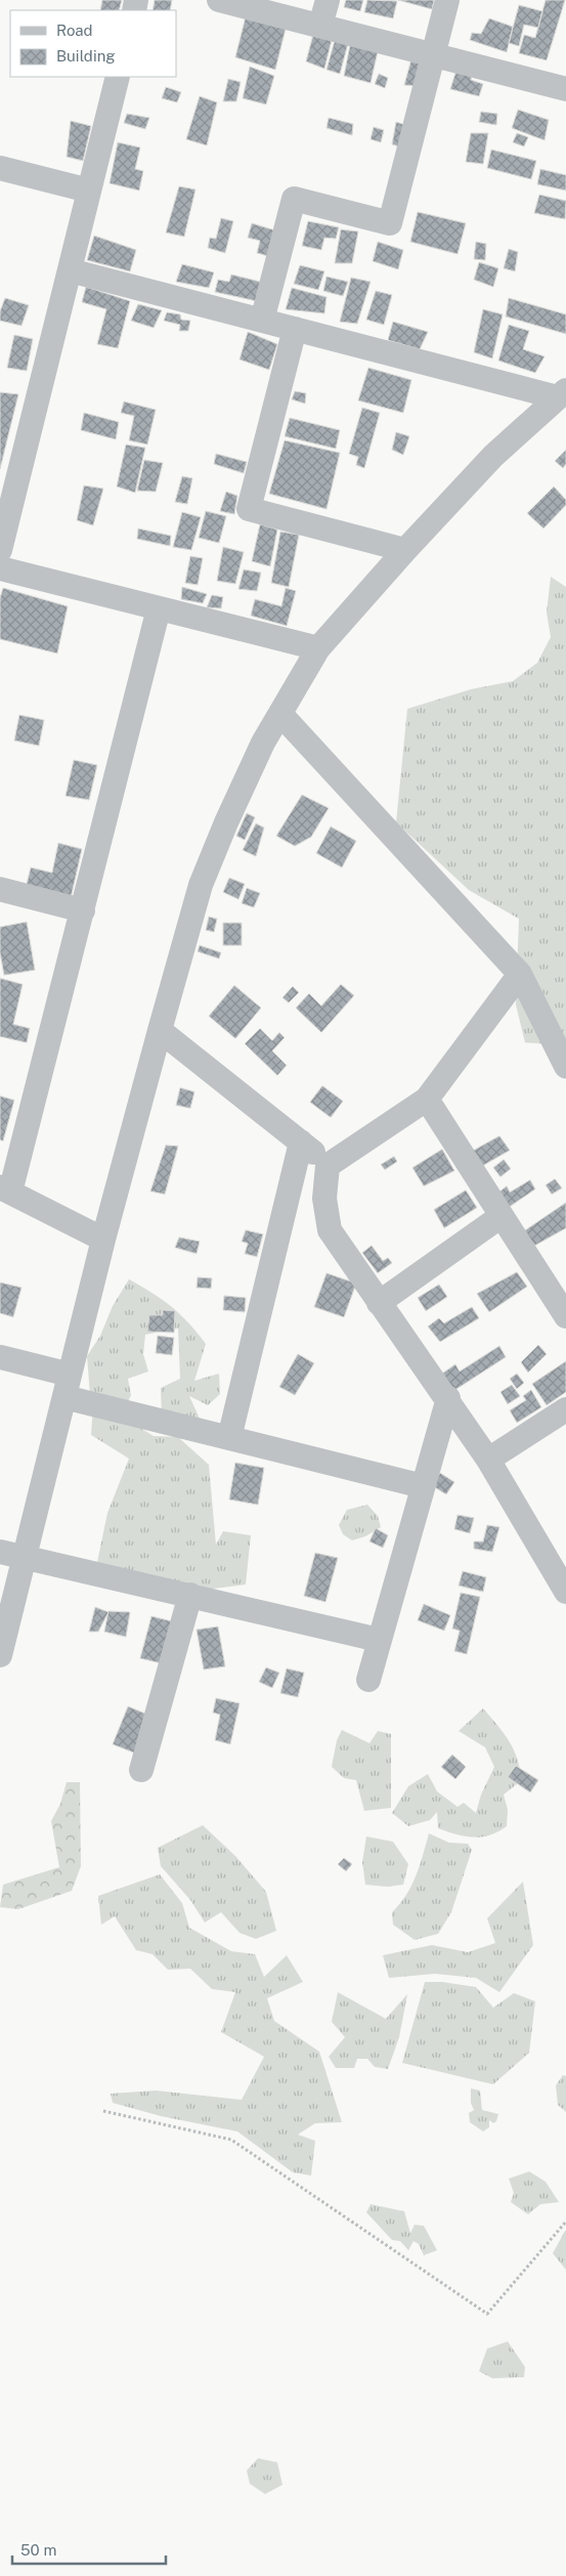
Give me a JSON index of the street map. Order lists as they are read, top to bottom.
{
  "legend": ["Road", "Building"],
  "scale_bar": "50 m"
}
